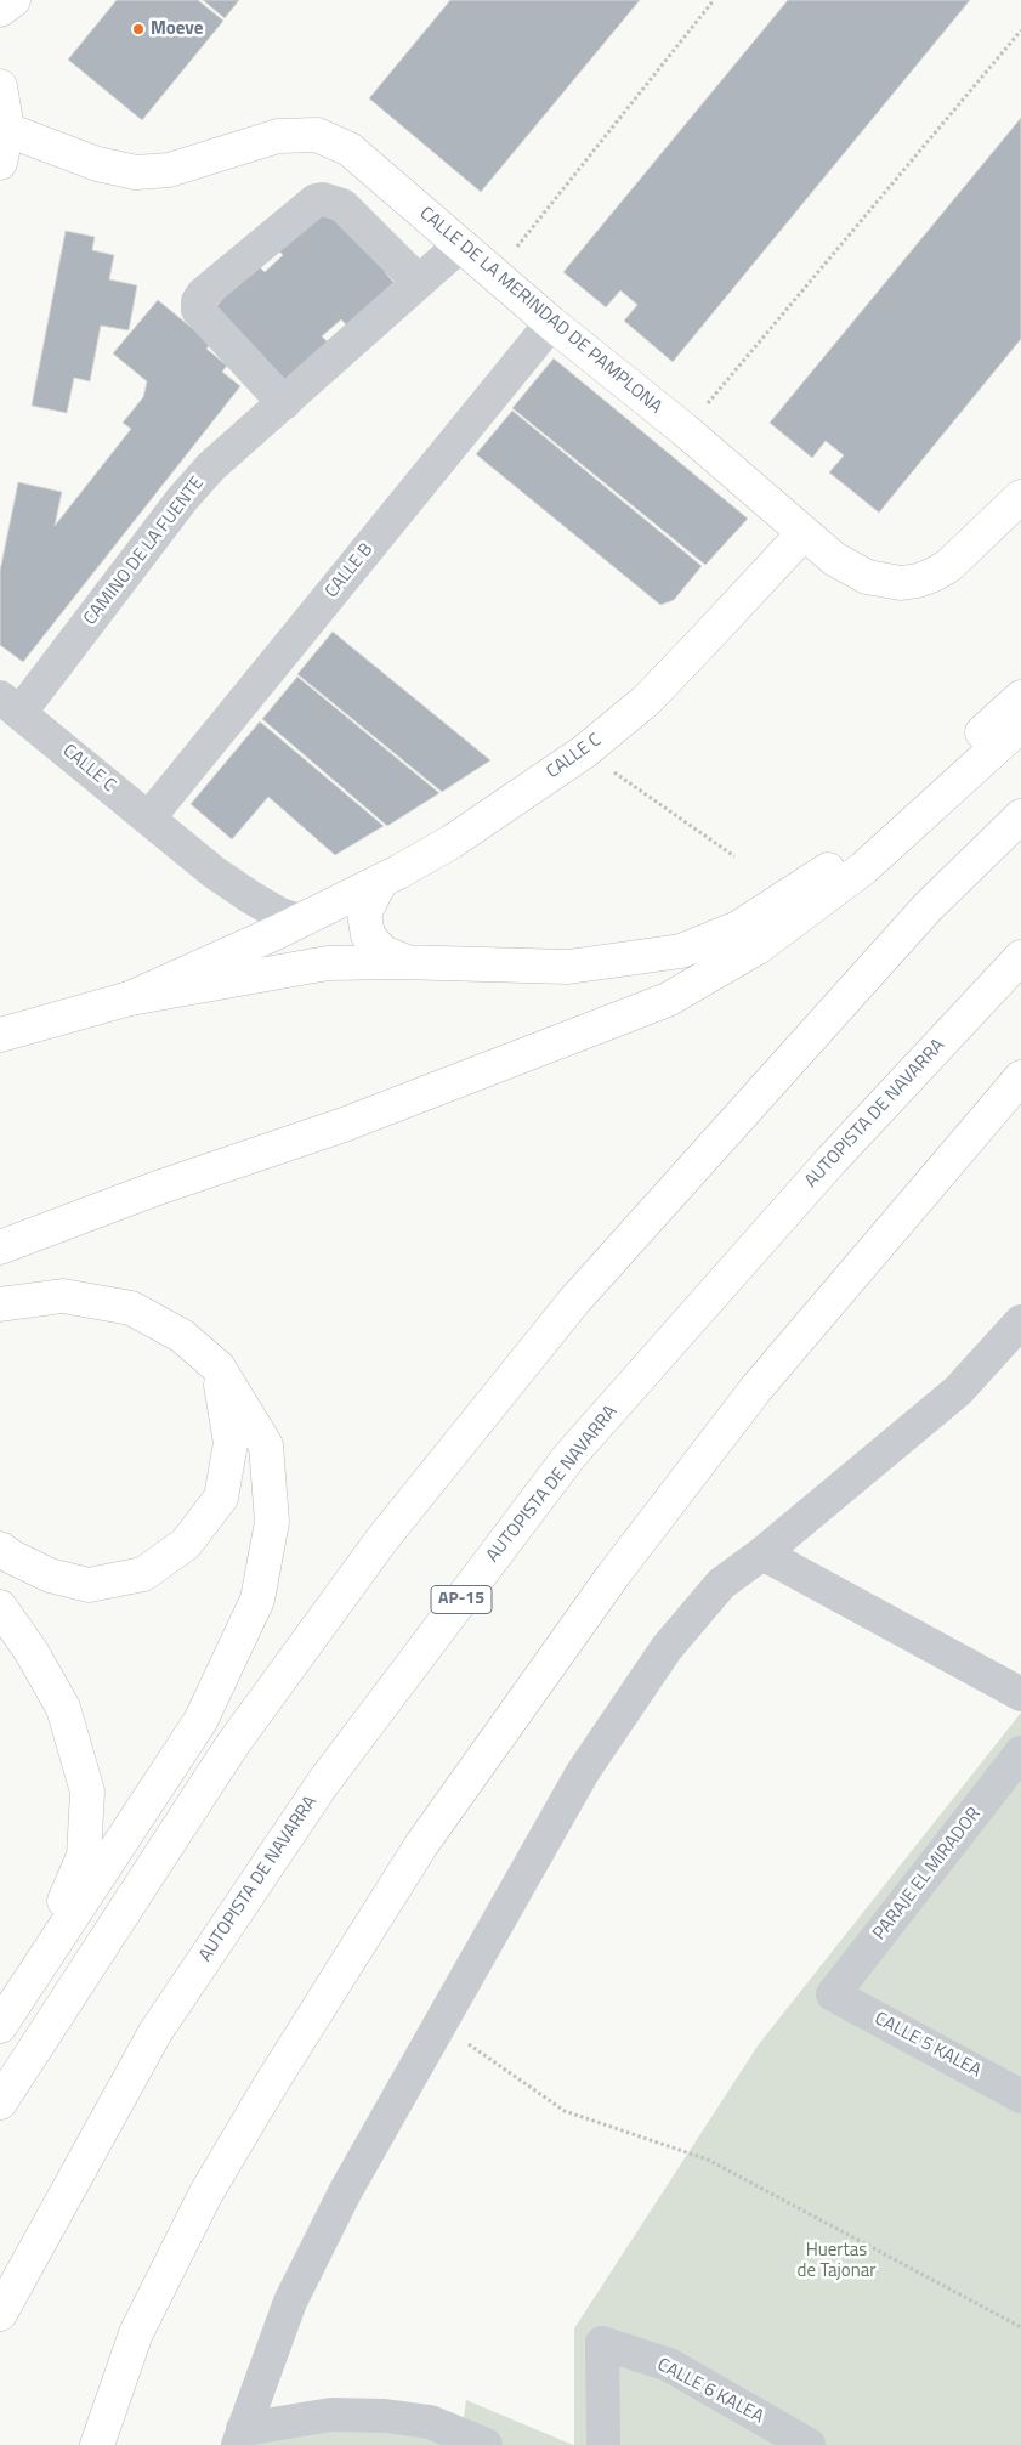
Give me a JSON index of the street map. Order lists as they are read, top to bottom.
{
  "streets": {
    "main road": [
      "CALLE DE LA MERINDAD DE PAMPLONA",
      "CALLE C",
      "AUTOPISTA DE NAVARRA",
      "AP-15"
    ],
    "street": [
      "CAMINO DE LA FUENTE",
      "CALLE B",
      "PARAJE EL MIRADOR",
      "CALLE 5 KALEA",
      "CALLE 6 KALEA"
    ]
  },
  "crossings": [
    ["CALLE DE LA MERINDAD DE PAMPLONA", "CAMINO DE LA FUENTE"],
    ["CALLE DE LA MERINDAD DE PAMPLONA", "CALLE B"],
    ["CALLE DE LA MERINDAD DE PAMPLONA", "CALLE C"],
    ["CAMINO DE LA FUENTE", "CALLE C"],
    ["CALLE B", "CALLE C"],
    ["PARAJE EL MIRADOR", "CALLE 5 KALEA"]
  ],
  "parks": ["Huertas de Tajonar"],
  "places": ["Moeve"]
}
